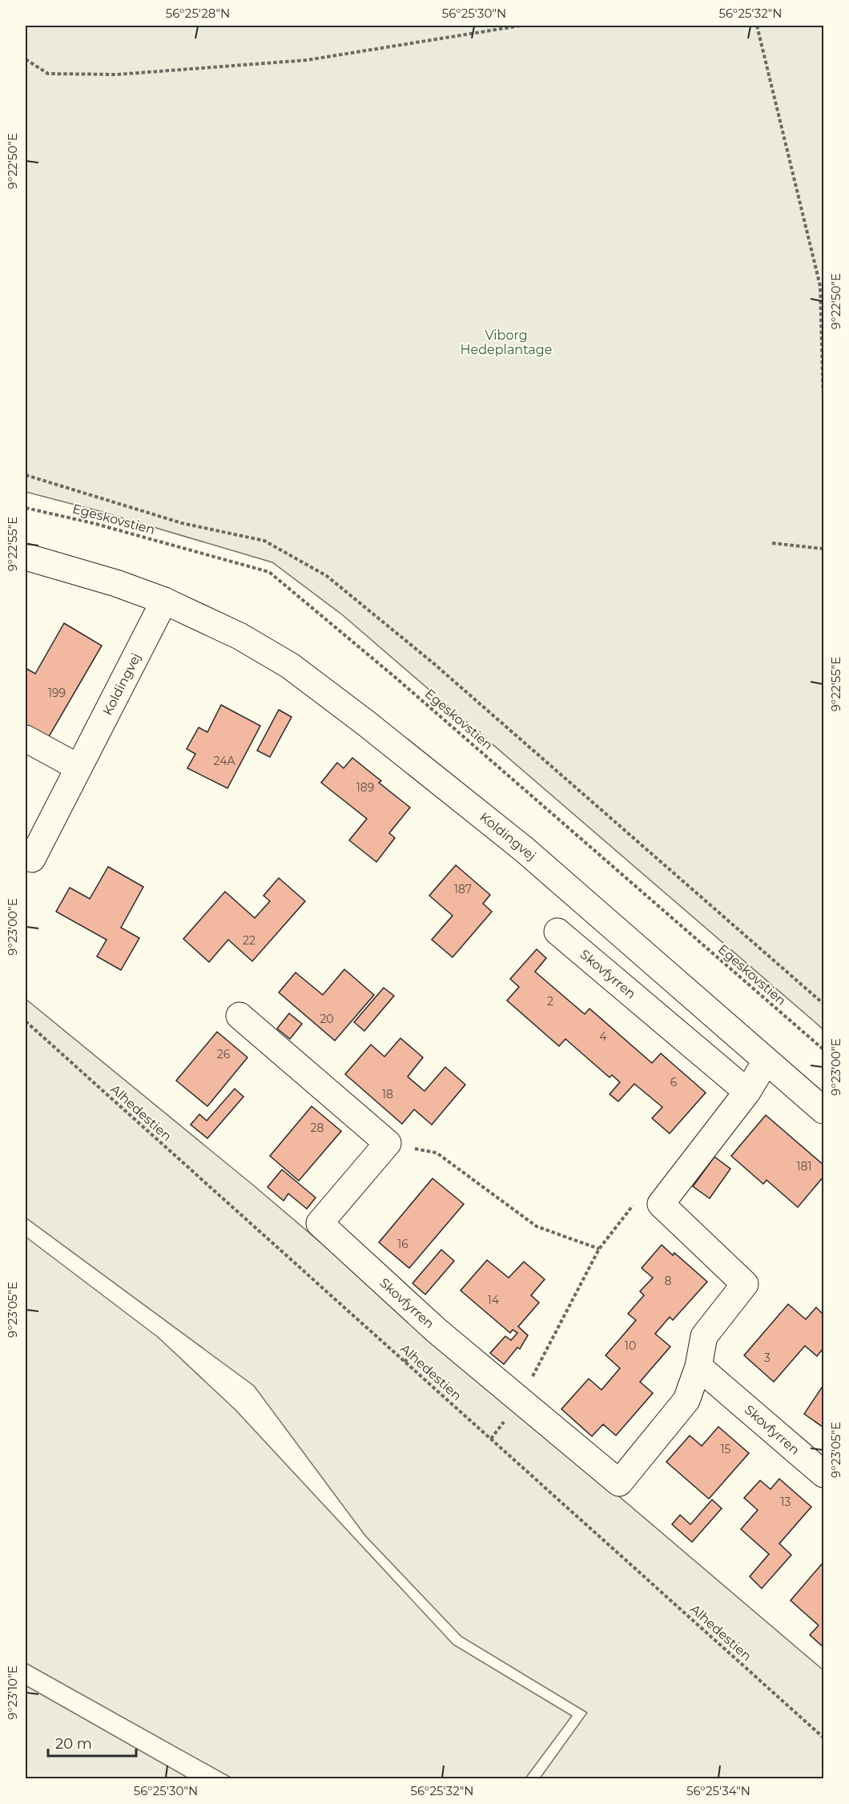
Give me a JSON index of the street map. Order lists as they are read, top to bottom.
{
  "streets": {
    "street": ["Koldingvej", "Skovfyrren"],
    "path": ["Egeskovstien", "Alhedestien"]
  },
  "parks": ["Viborg Hedeplantage"],
  "house_numbers": [
    "199",
    "24A",
    "189",
    "187",
    "22",
    "2",
    "20",
    "4",
    "26",
    "6",
    "18",
    "28",
    "181",
    "16",
    "8",
    "14",
    "10",
    "3",
    "15",
    "13"
  ],
  "scale_bar": "20 m",
  "coordinates": [
    "56°25'28\"N",
    "56°25'30\"N",
    "56°25'32\"N",
    "9°22'50\"E",
    "9°22'55\"E",
    "9°23'00\"E",
    "9°23'05\"E",
    "9°23'10\"E",
    "56°25'34\"N"
  ]
}
